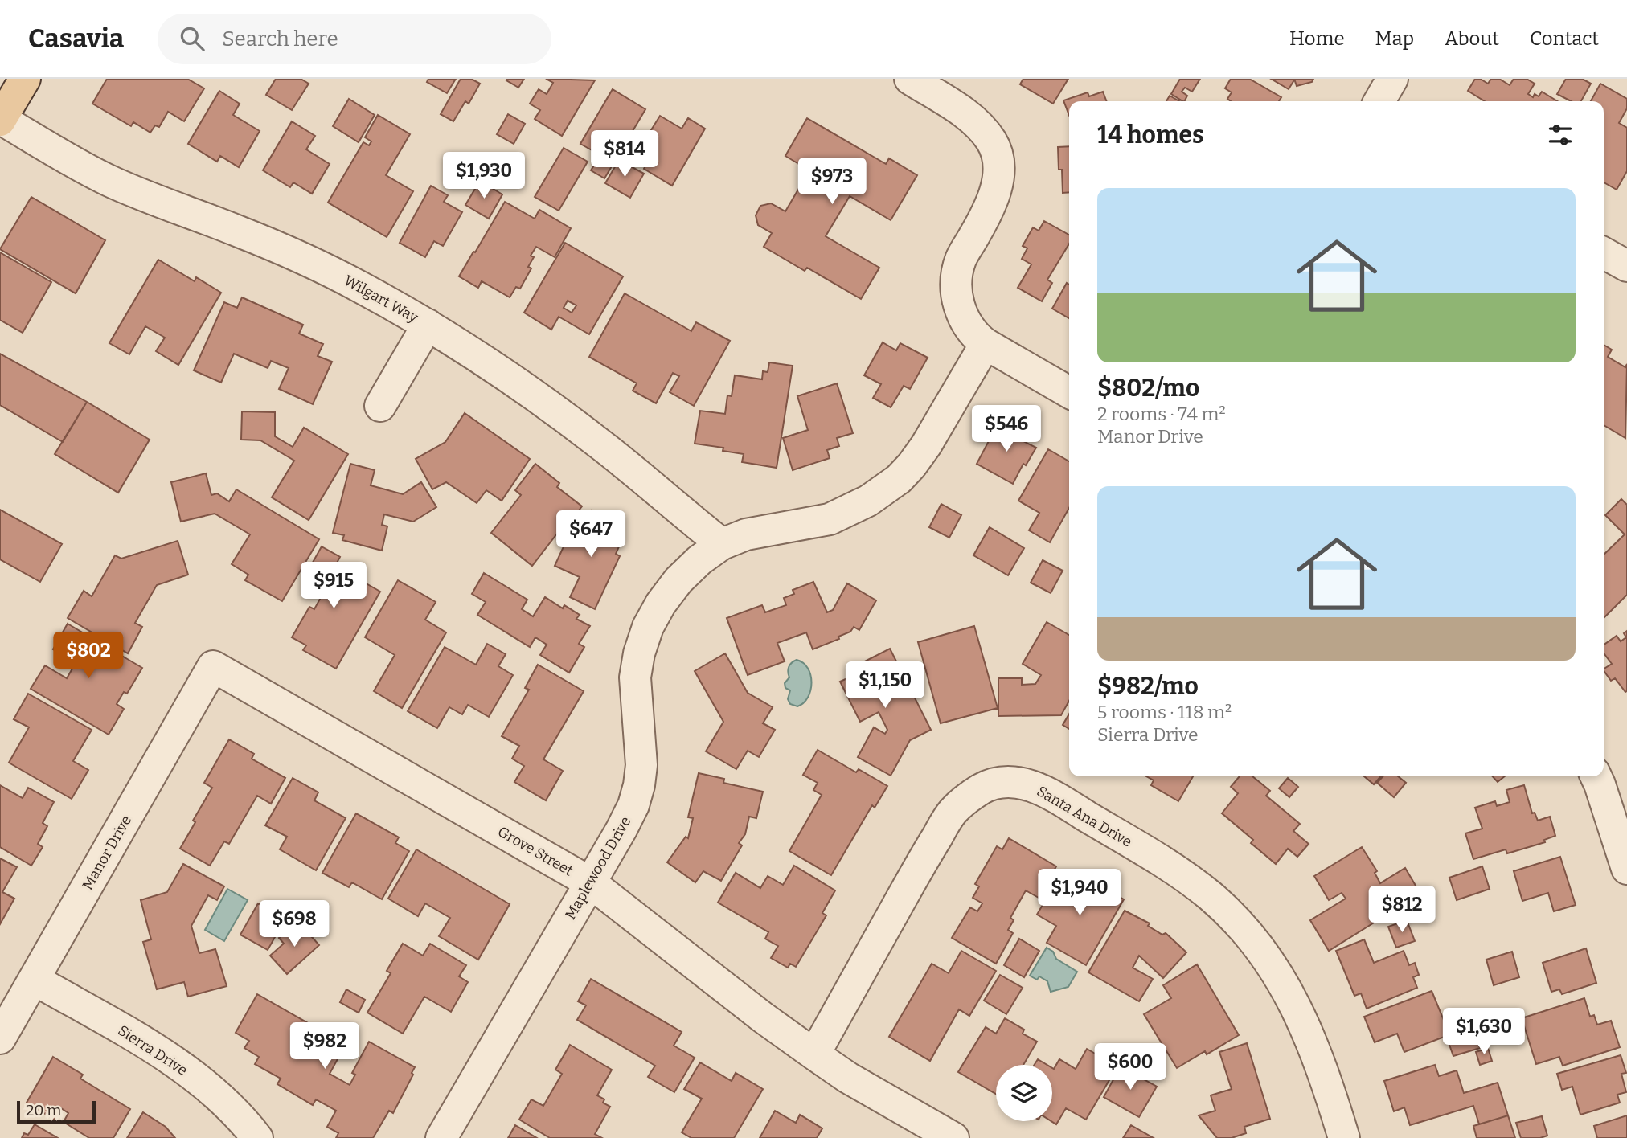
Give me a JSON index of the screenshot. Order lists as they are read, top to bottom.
{
  "streets": {
    "street": [
      "Wilgart Way",
      "Santa Ana Drive",
      "Grove Street",
      "Manor Drive",
      "Maplewood Drive",
      "Sierra Drive"
    ]
  },
  "crossings": [
    ["Wilgart Way", "Maplewood Drive"],
    ["Santa Ana Drive", "Grove Street"],
    ["Grove Street", "Manor Drive"],
    ["Grove Street", "Maplewood Drive"],
    ["Manor Drive", "Sierra Drive"]
  ],
  "scale_bar": "20 m",
  "page": {
    "header": "Casavia",
    "search": "Search here",
    "nav": [
      "Home",
      "Map",
      "About",
      "Contact"
    ],
    "heading": "14 homes",
    "price": [
      "$814",
      "$1,930",
      "$973",
      "$546",
      "$647",
      "$915",
      "$802",
      "$1,150",
      "$1,940",
      "$812",
      "$698",
      "$1,630",
      "$982",
      "$600"
    ],
    "list": [
      {
        "name": "$802/mo",
        "note": "2 rooms · 74 m² · Manor Drive"
      },
      {
        "name": "$982/mo",
        "note": "5 rooms · 118 m² · Sierra Drive"
      }
    ],
    "scale": "20 m"
  }
}
